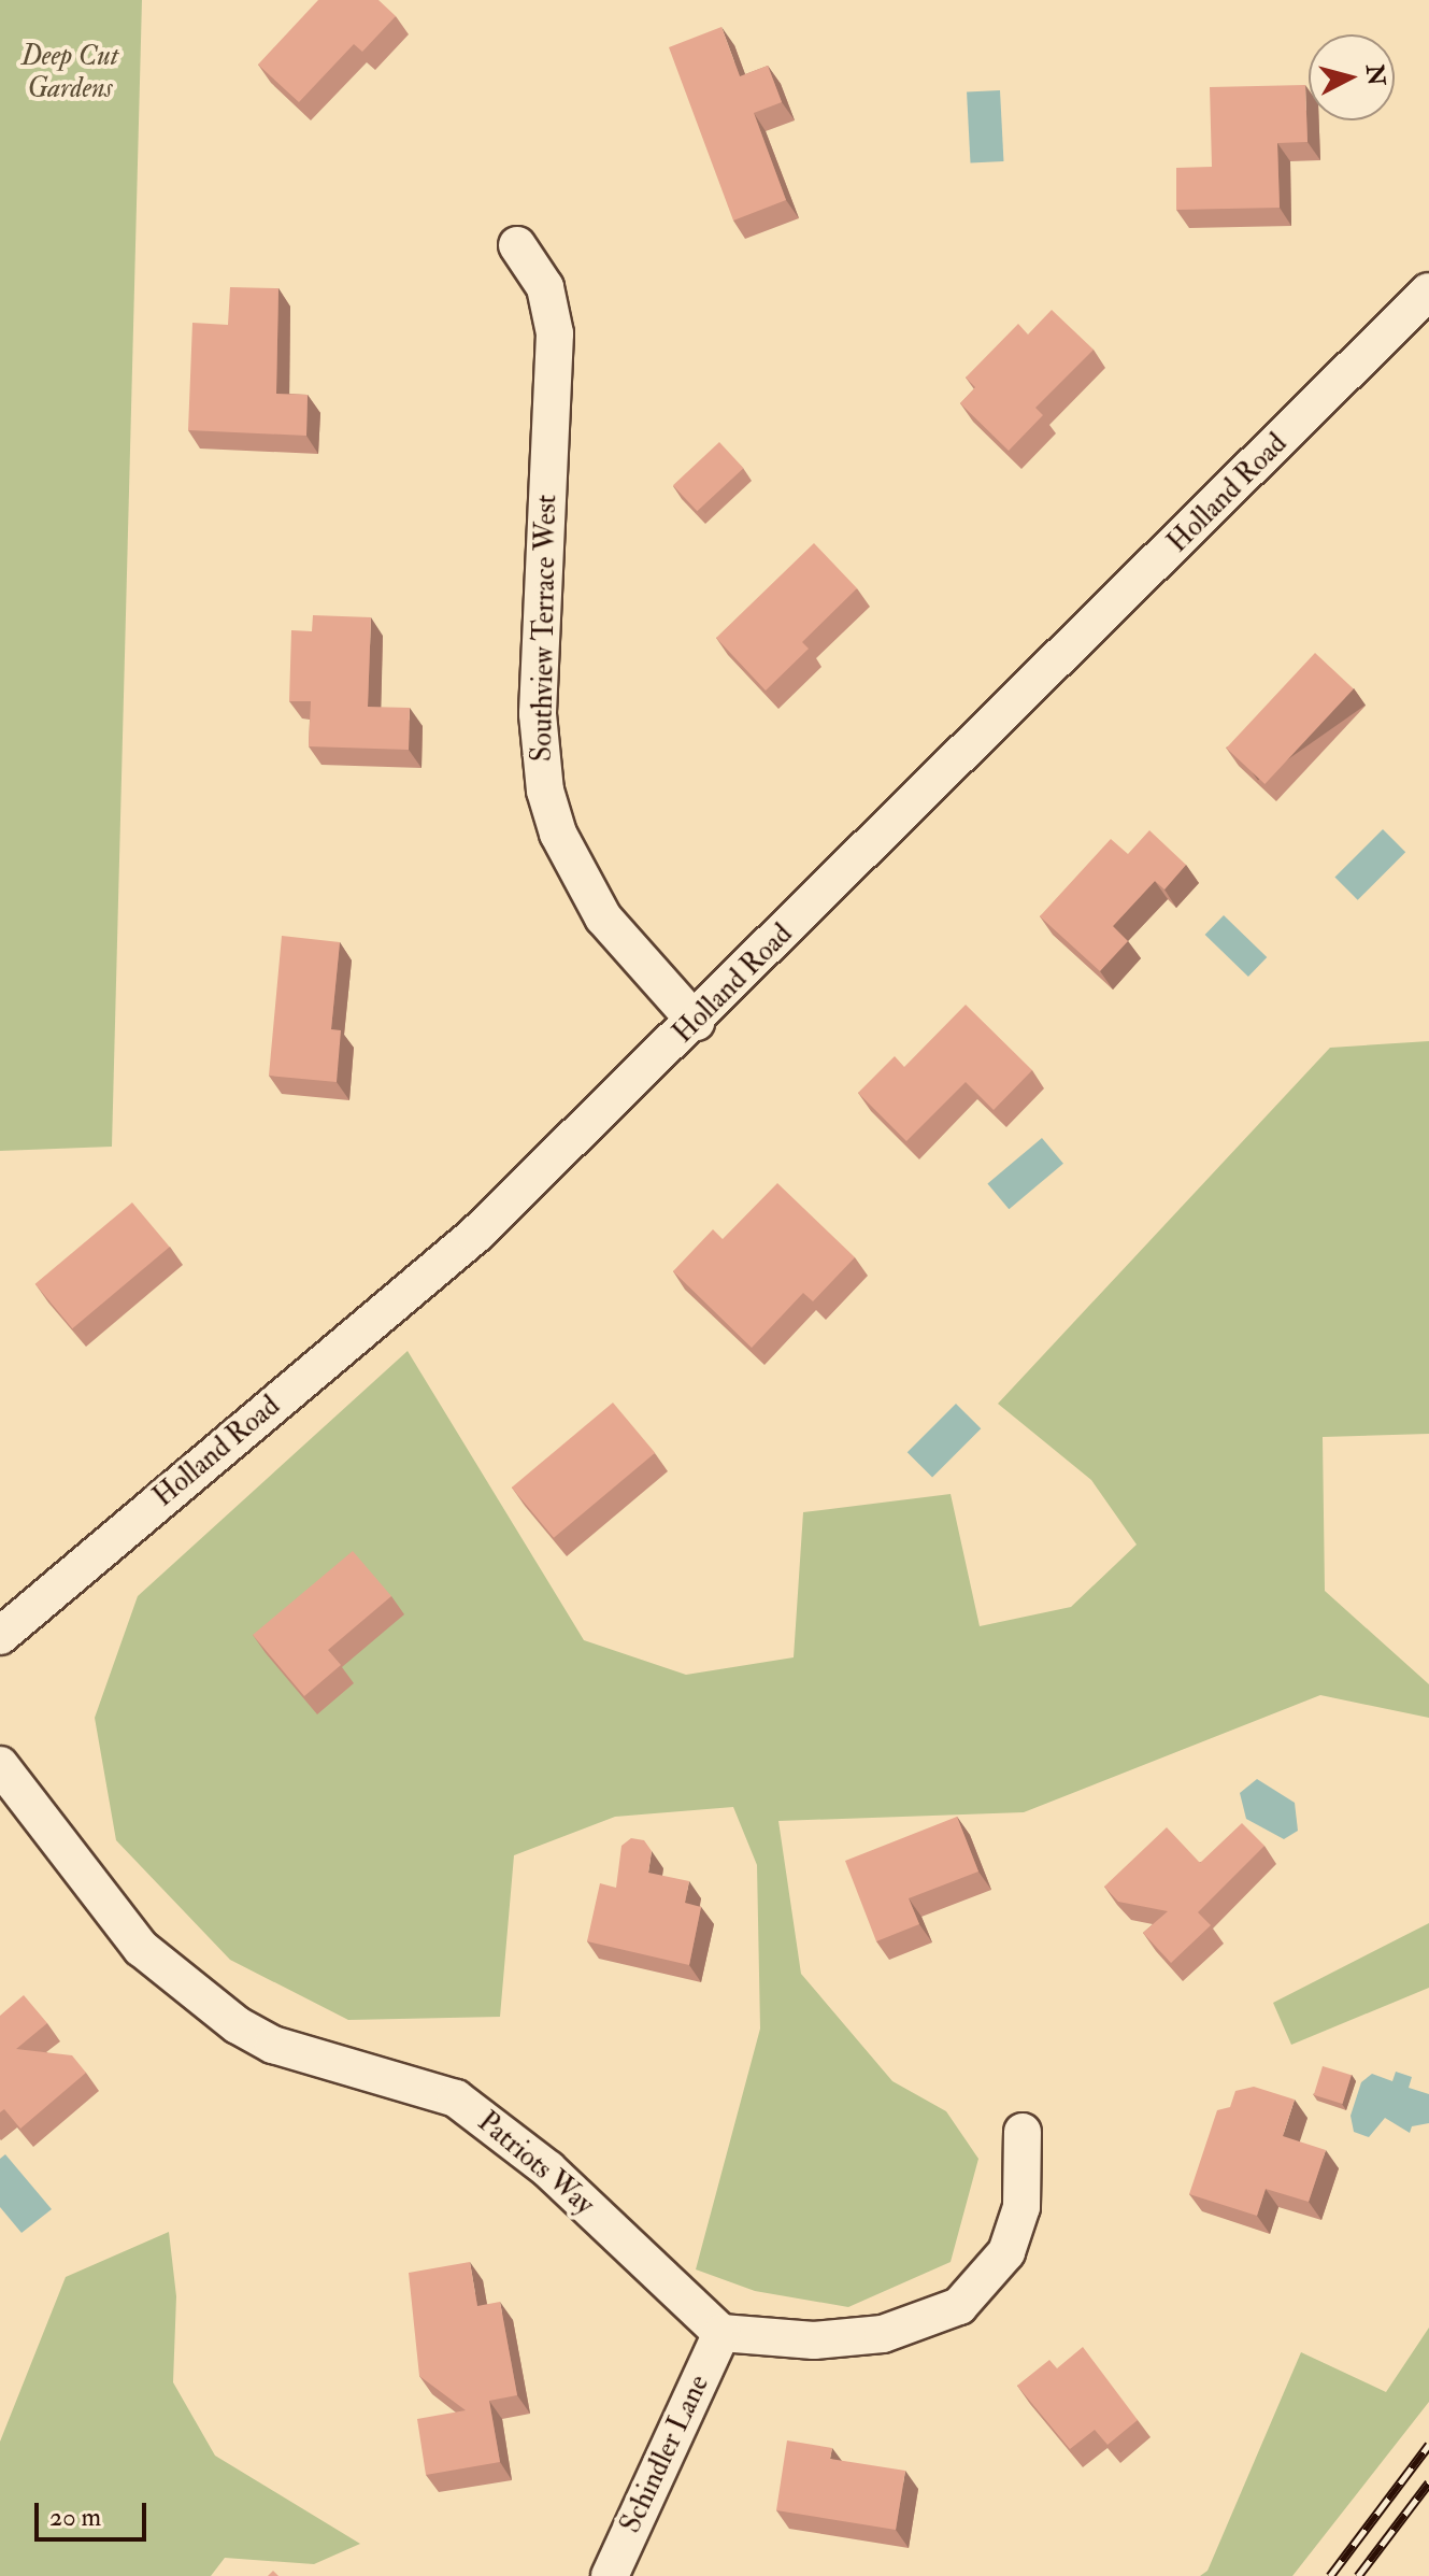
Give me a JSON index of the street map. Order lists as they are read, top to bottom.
{
  "streets": {
    "street": [
      "Holland Road",
      "Southview Terrace West",
      "Patriots Way",
      "Schindler Lane"
    ]
  },
  "crossings": [
    ["Holland Road", "Southview Terrace West"],
    ["Patriots Way", "Schindler Lane"]
  ],
  "parks": ["Deep Cut Gardens"],
  "scale_bar": "20 m",
  "north": "right"
}
